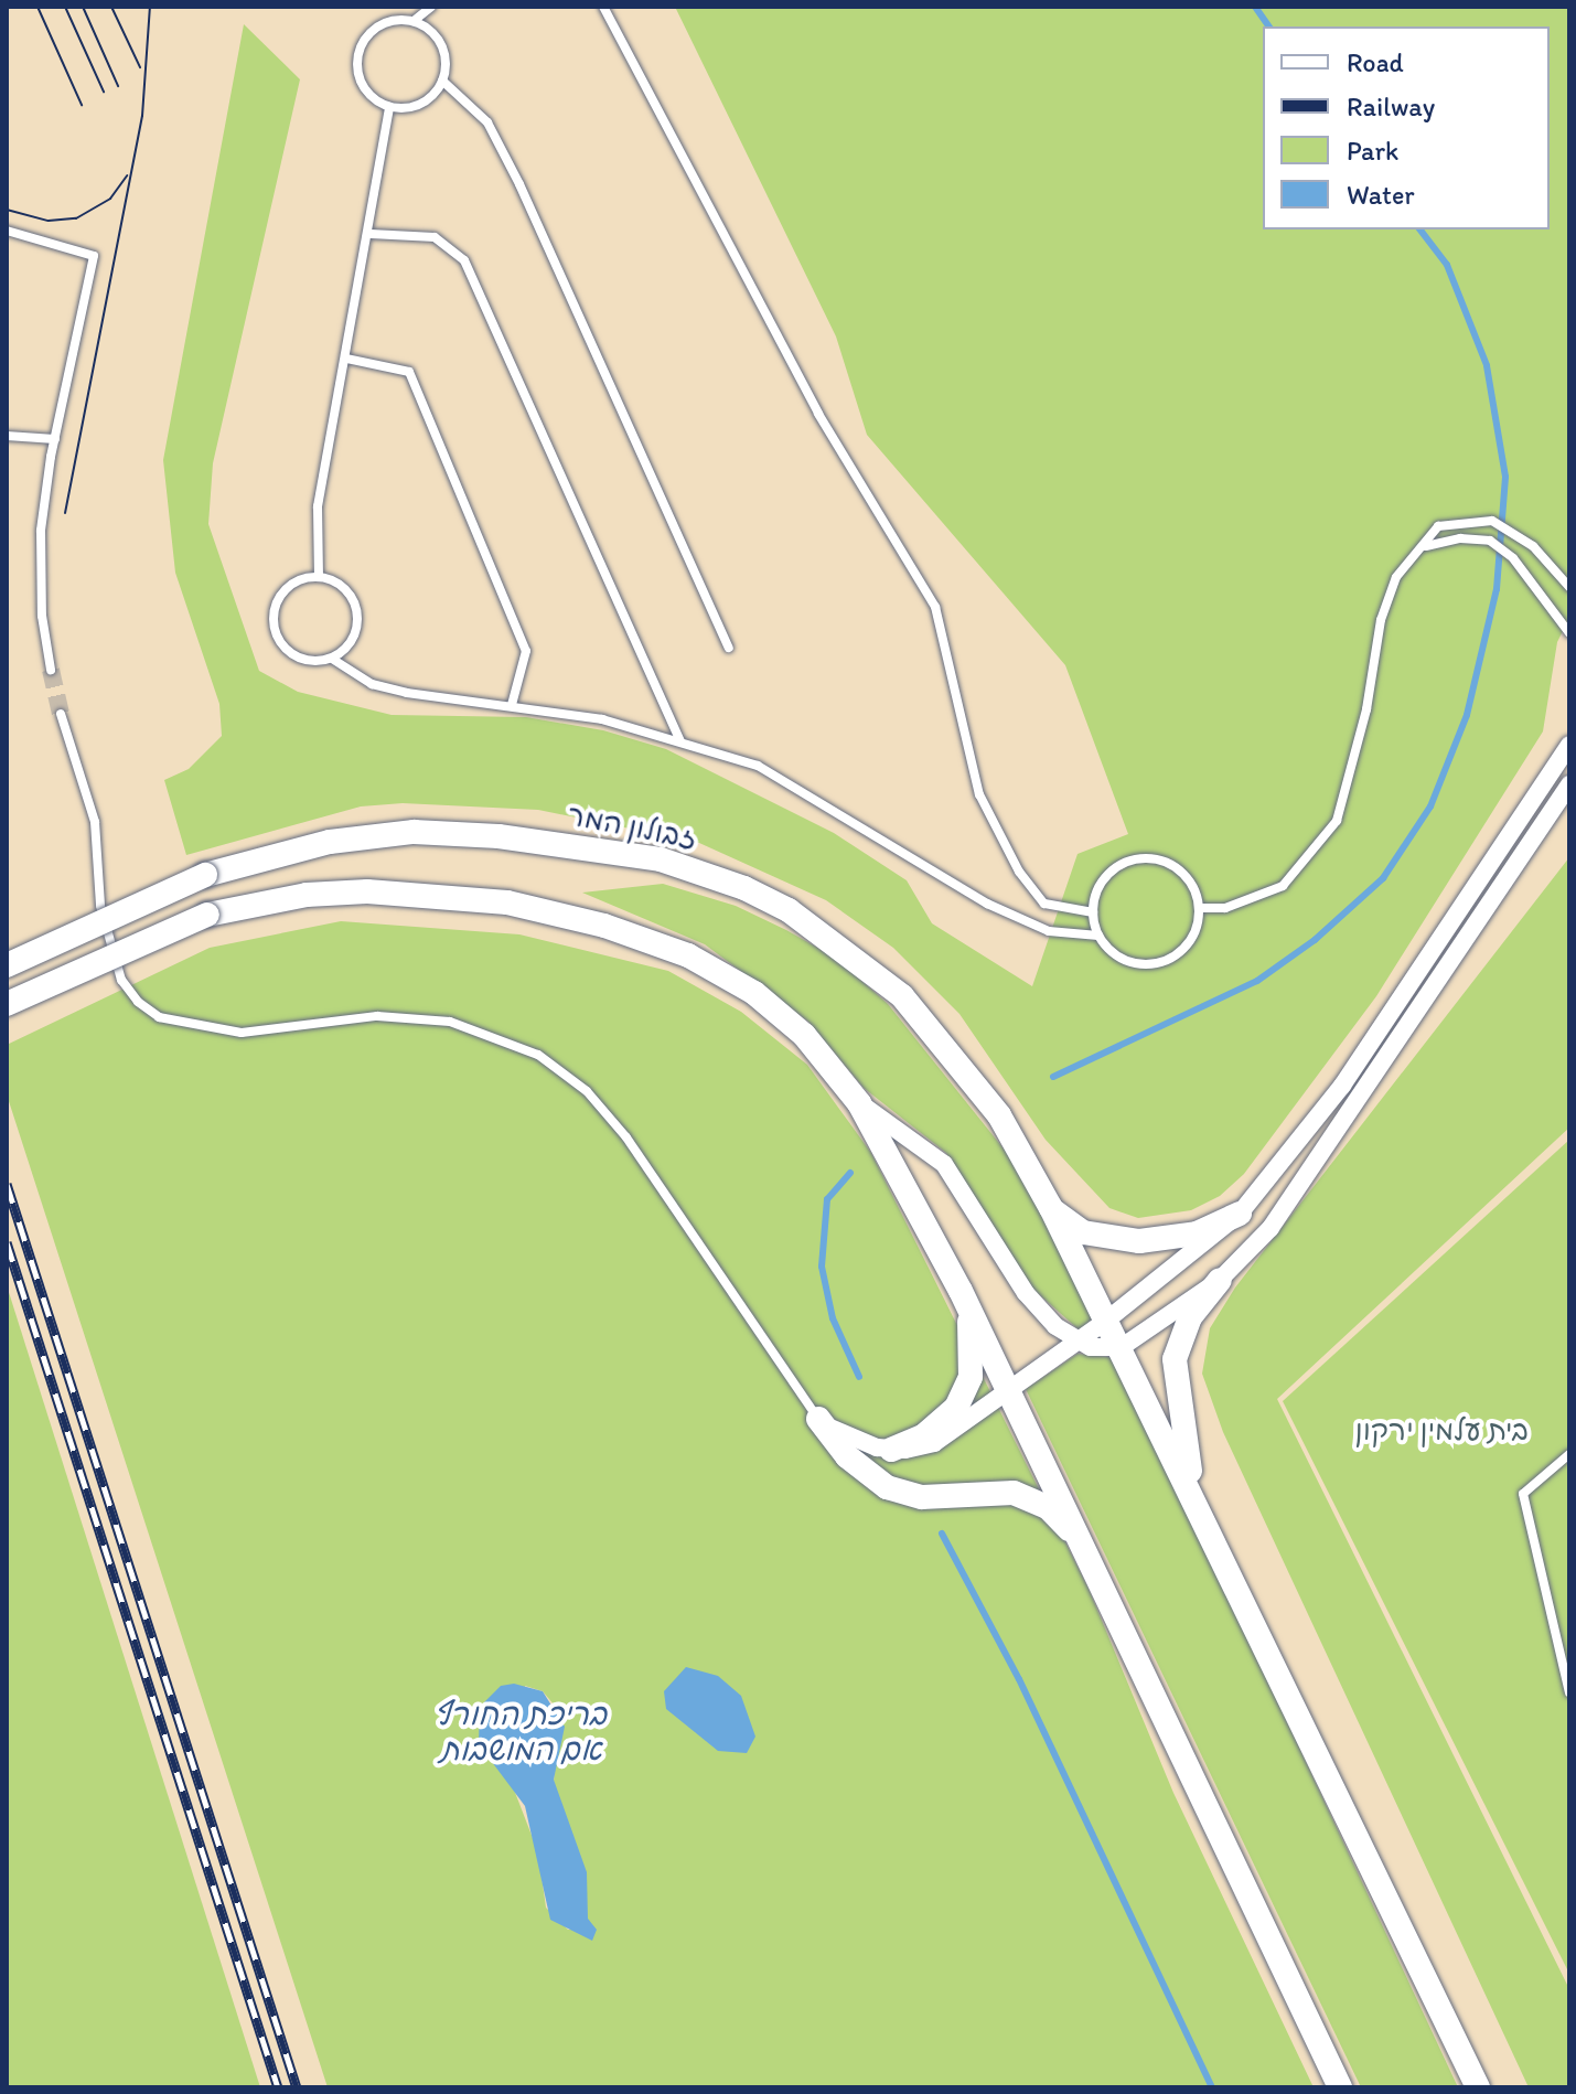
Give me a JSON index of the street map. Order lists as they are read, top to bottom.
{
  "streets": {
    "main road": ["זבולון המר"]
  },
  "water": ["בריכת החורף אם המושבות"],
  "parks": ["בית עלמין ירקון"],
  "legend": [
    "Road",
    "Railway",
    "Park",
    "Water"
  ]
}
